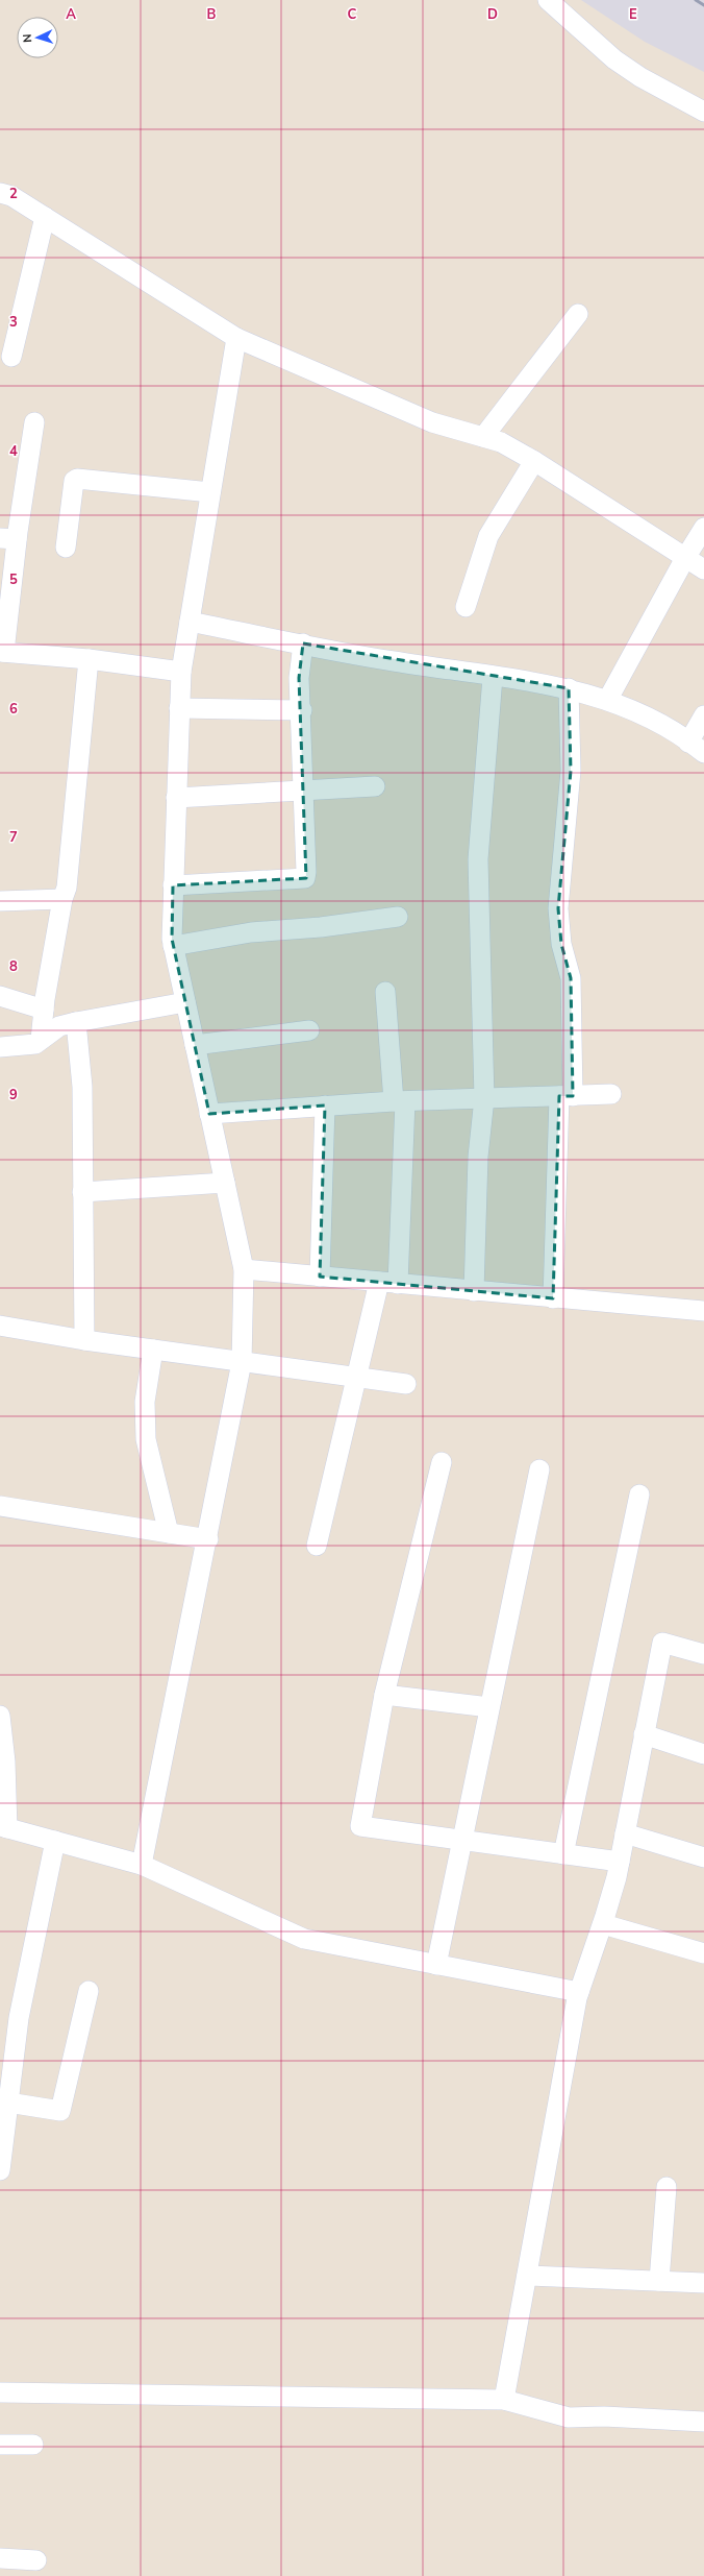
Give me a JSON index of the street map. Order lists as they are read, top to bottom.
{
  "north": "left",
  "grid": {
    "columns": [
      "A",
      "B",
      "C",
      "D",
      "E"
    ],
    "rows": [
      "2",
      "3",
      "4",
      "5",
      "6",
      "7",
      "8",
      "9"
    ]
  }
}
